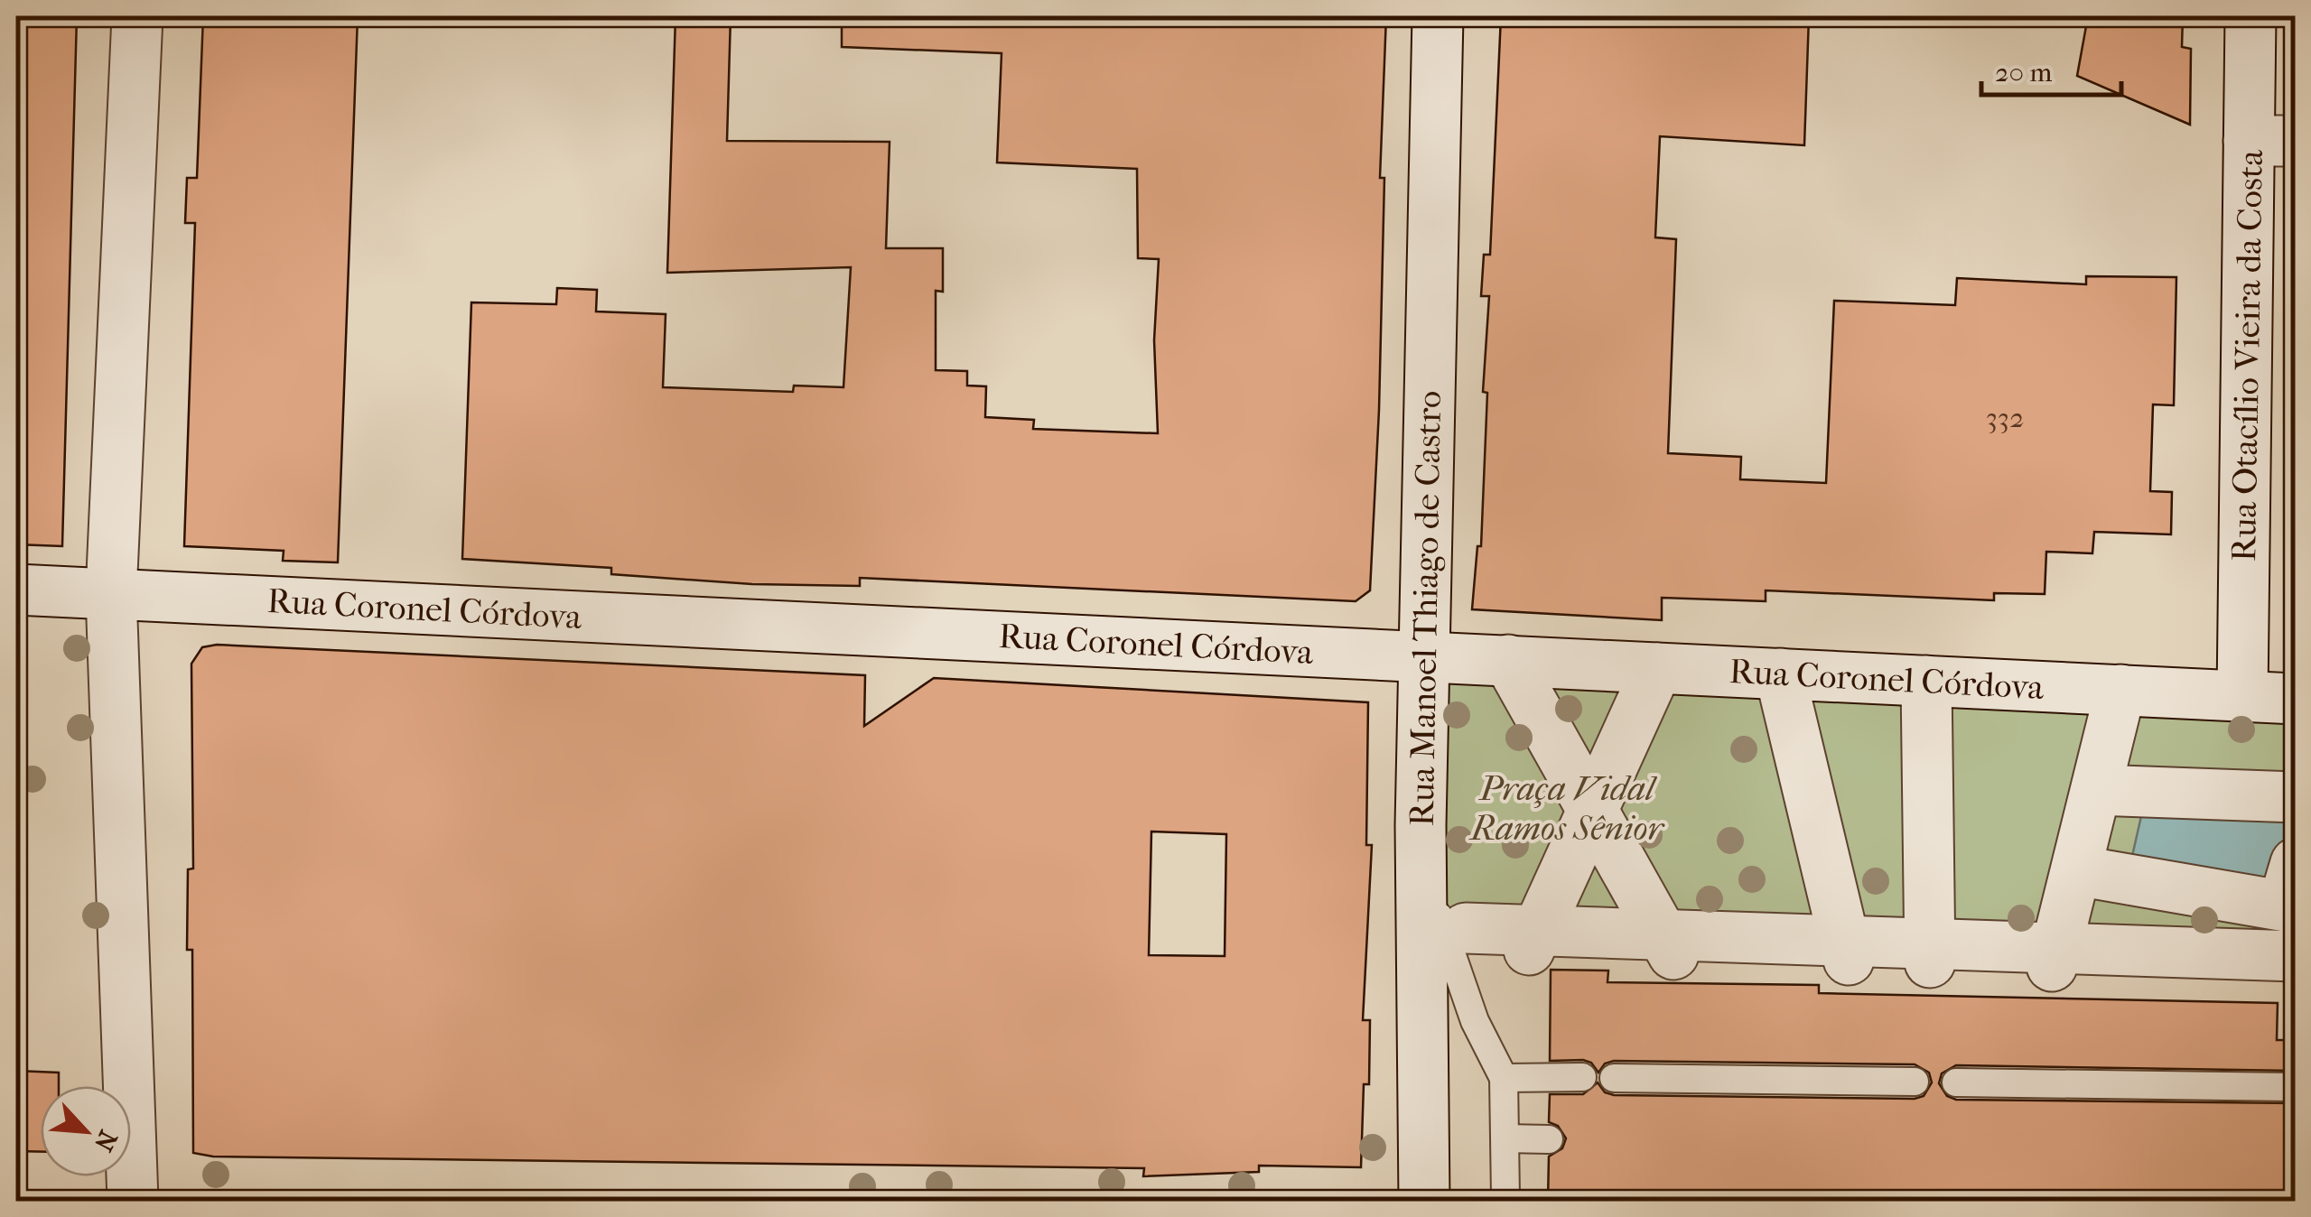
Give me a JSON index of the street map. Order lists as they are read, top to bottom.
{
  "streets": {
    "street": ["Rua Otacílio Vieira da Costa", "Rua Coronel Córdova", "Rua Manoel Thiago de Castro"]
  },
  "crossings": [
    ["Rua Otacílio Vieira da Costa", "Rua Coronel Córdova"],
    ["Rua Coronel Córdova", "Rua Manoel Thiago de Castro"]
  ],
  "parks": ["Praça Vidal Ramos Sênior"],
  "house_numbers": ["332"],
  "scale_bar": "20 m",
  "north": "bottom right"
}
